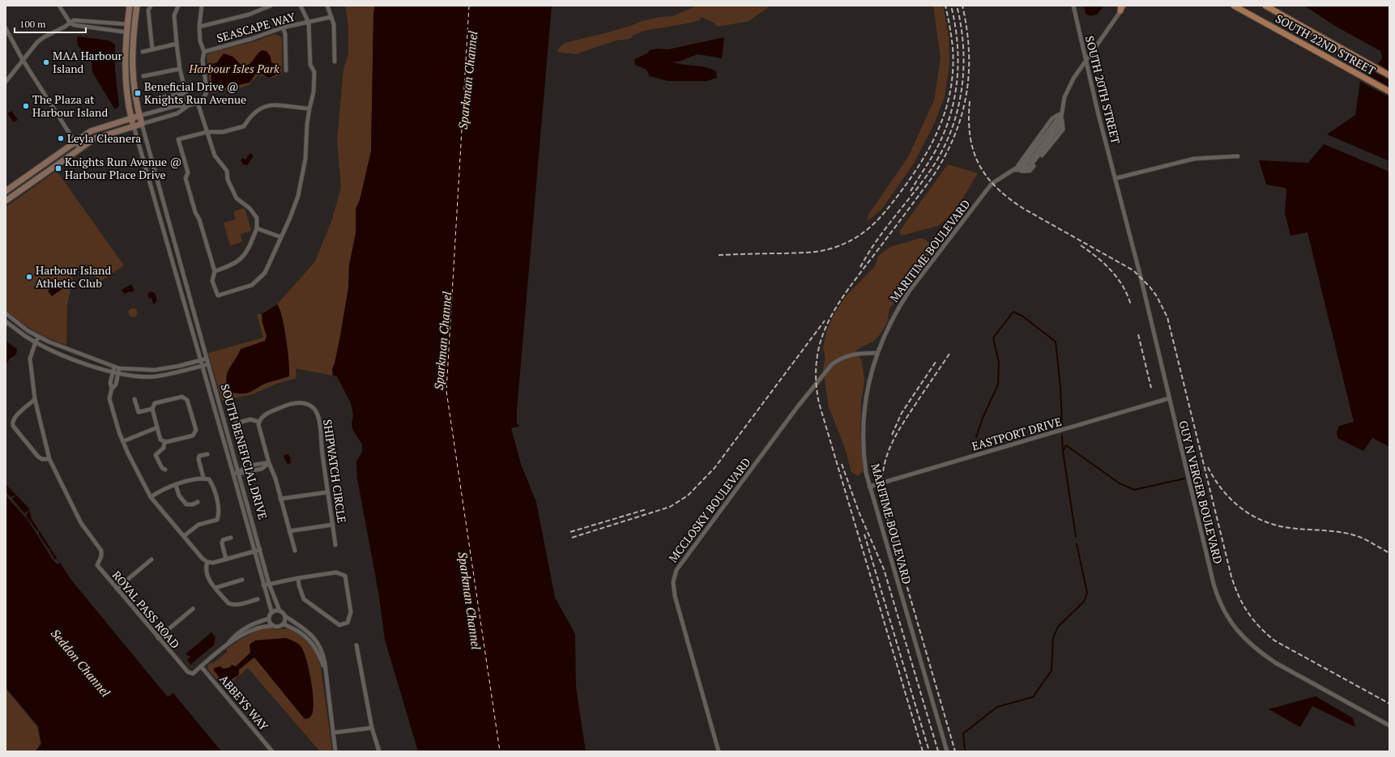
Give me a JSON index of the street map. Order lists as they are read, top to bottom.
{
  "streets": {
    "main road": ["SOUTH 22ND STREET"],
    "street": [
      "SEASCAPE WAY",
      "SOUTH 20TH STREET",
      "MARITIME BOULEVARD",
      "EASTPORT DRIVE",
      "SOUTH BENEFICIAL DRIVE",
      "SHIPWATCH CIRCLE",
      "GUY N VERGER BOULEVARD",
      "MCCLOSKY BOULEVARD",
      "ROYAL PASS ROAD",
      "ABBEYS WAY"
    ]
  },
  "crossings": [
    ["SOUTH 20TH STREET", "MARITIME BOULEVARD"],
    ["SOUTH 20TH STREET", "GUY N VERGER BOULEVARD"],
    ["MARITIME BOULEVARD", "EASTPORT DRIVE"],
    ["MARITIME BOULEVARD", "MCCLOSKY BOULEVARD"],
    ["EASTPORT DRIVE", "GUY N VERGER BOULEVARD"],
    ["ROYAL PASS ROAD", "ABBEYS WAY"]
  ],
  "water": ["Sparkman Channel", "Seddon Channel"],
  "parks": ["Harbour Isles Park"],
  "places": {
    "other": [
      "MAA Harbour Island",
      "The Plaza at Harbour Island",
      "Leyla Cleanera",
      "Harbour Island Athletic Club"
    ],
    "transit": ["Beneficial Drive @ Knights Run Avenue", "Knights Run Avenue @ Harbour Place Drive"]
  },
  "scale_bar": "100 m"
}
